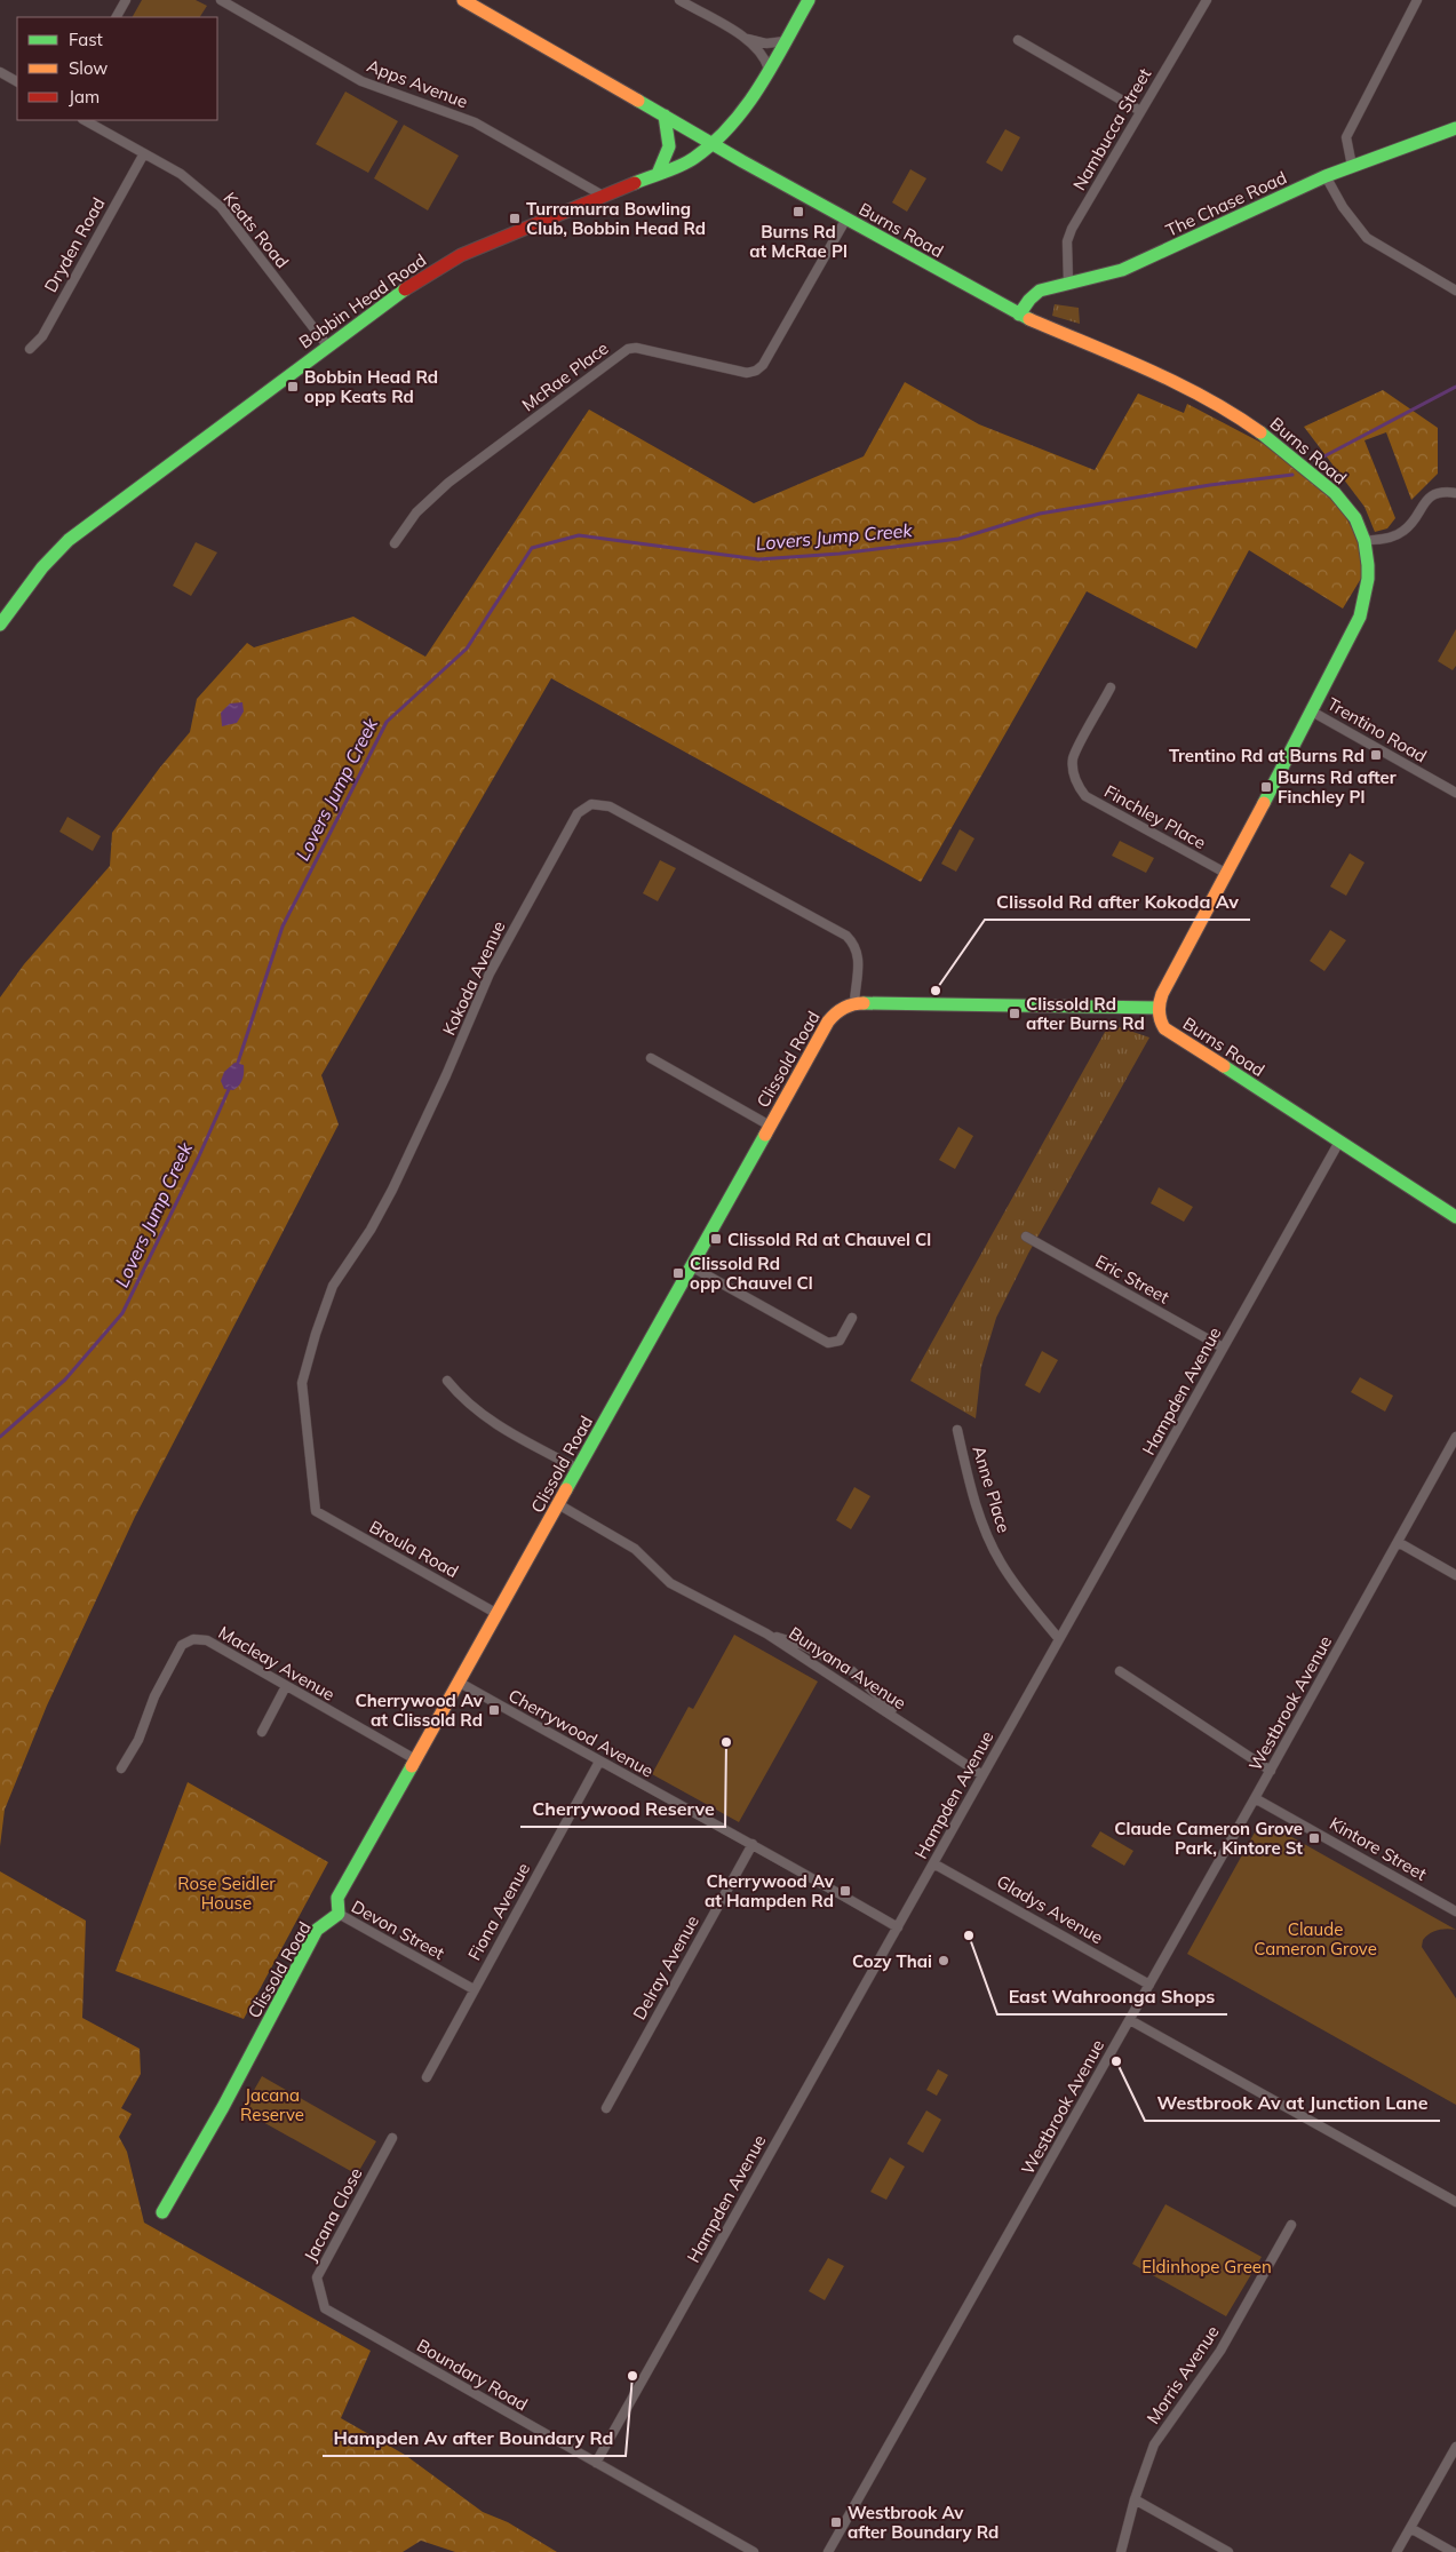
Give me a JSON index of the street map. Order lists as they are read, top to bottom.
{
  "streets": {
    "main road": [
      "The Chase Road",
      "Burns Road",
      "Bobbin Head Road",
      "Clissold Road"
    ],
    "street": [
      "Apps Avenue",
      "Nambucca Street",
      "Keats Road",
      "Dryden Road",
      "McRae Place",
      "Trentino Road",
      "Finchley Place",
      "Kokoda Avenue",
      "Eric Street",
      "Hampden Avenue",
      "Anne Place",
      "Broula Road",
      "Macleay Avenue",
      "Bunyana Avenue",
      "Westbrook Avenue",
      "Cherrywood Avenue",
      "Kintore Street",
      "Gladys Avenue",
      "Fiona Avenue",
      "Devon Street",
      "Delray Avenue",
      "Jacana Close",
      "Boundary Road",
      "Morris Avenue"
    ]
  },
  "crossings": [
    ["Apps Avenue", "Bobbin Head Road"],
    ["Nambucca Street", "The Chase Road"],
    ["The Chase Road", "Burns Road"],
    ["Keats Road", "Dryden Road"],
    ["Keats Road", "Bobbin Head Road"],
    ["Burns Road", "Bobbin Head Road"],
    ["Burns Road", "McRae Place"],
    ["Burns Road", "Trentino Road"],
    ["Burns Road", "Finchley Place"],
    ["Burns Road", "Hampden Avenue"],
    ["Kokoda Avenue", "Clissold Road"],
    ["Kokoda Avenue", "Broula Road"],
    ["Clissold Road", "Broula Road"],
    ["Clissold Road", "Macleay Avenue"],
    ["Clissold Road", "Bunyana Avenue"],
    ["Clissold Road", "Cherrywood Avenue"],
    ["Clissold Road", "Devon Street"],
    ["Eric Street", "Hampden Avenue"],
    ["Hampden Avenue", "Anne Place"],
    ["Hampden Avenue", "Bunyana Avenue"],
    ["Hampden Avenue", "Cherrywood Avenue"],
    ["Hampden Avenue", "Gladys Avenue"],
    ["Hampden Avenue", "Boundary Road"],
    ["Westbrook Avenue", "Kintore Street"],
    ["Westbrook Avenue", "Gladys Avenue"],
    ["Cherrywood Avenue", "Fiona Avenue"],
    ["Cherrywood Avenue", "Delray Avenue"],
    ["Fiona Avenue", "Devon Street"],
    ["Jacana Close", "Boundary Road"]
  ],
  "water": ["Lovers Jump Creek"],
  "parks": [
    "Rose Seidler House",
    "Claude Cameron Grove",
    "Jacana Reserve",
    "Eldinhope Green"
  ],
  "places": {
    "transit": [
      "Burns Rd at McRae Pl",
      "Turramurra Bowling Club, Bobbin Head Rd",
      "Bobbin Head Rd opp Keats Rd",
      "Trentino Rd at Burns Rd",
      "Burns Rd after Finchley Pl",
      "Clissold Rd after Burns Rd",
      "Clissold Rd at Chauvel Cl",
      "Clissold Rd opp Chauvel Cl",
      "Cherrywood Av at Clissold Rd",
      "Claude Cameron Grove Park, Kintore St",
      "Cherrywood Av at Hampden Rd",
      "Westbrook Av after Boundary Rd"
    ],
    "other": [
      "Clissold Rd after Kokoda Av",
      "Cherrywood Reserve",
      "East Wahroonga Shops",
      "Cozy Thai",
      "Westbrook Av at Junction Lane",
      "Hampden Av after Boundary Rd"
    ]
  },
  "legend": ["Fast", "Slow", "Jam"]
}
